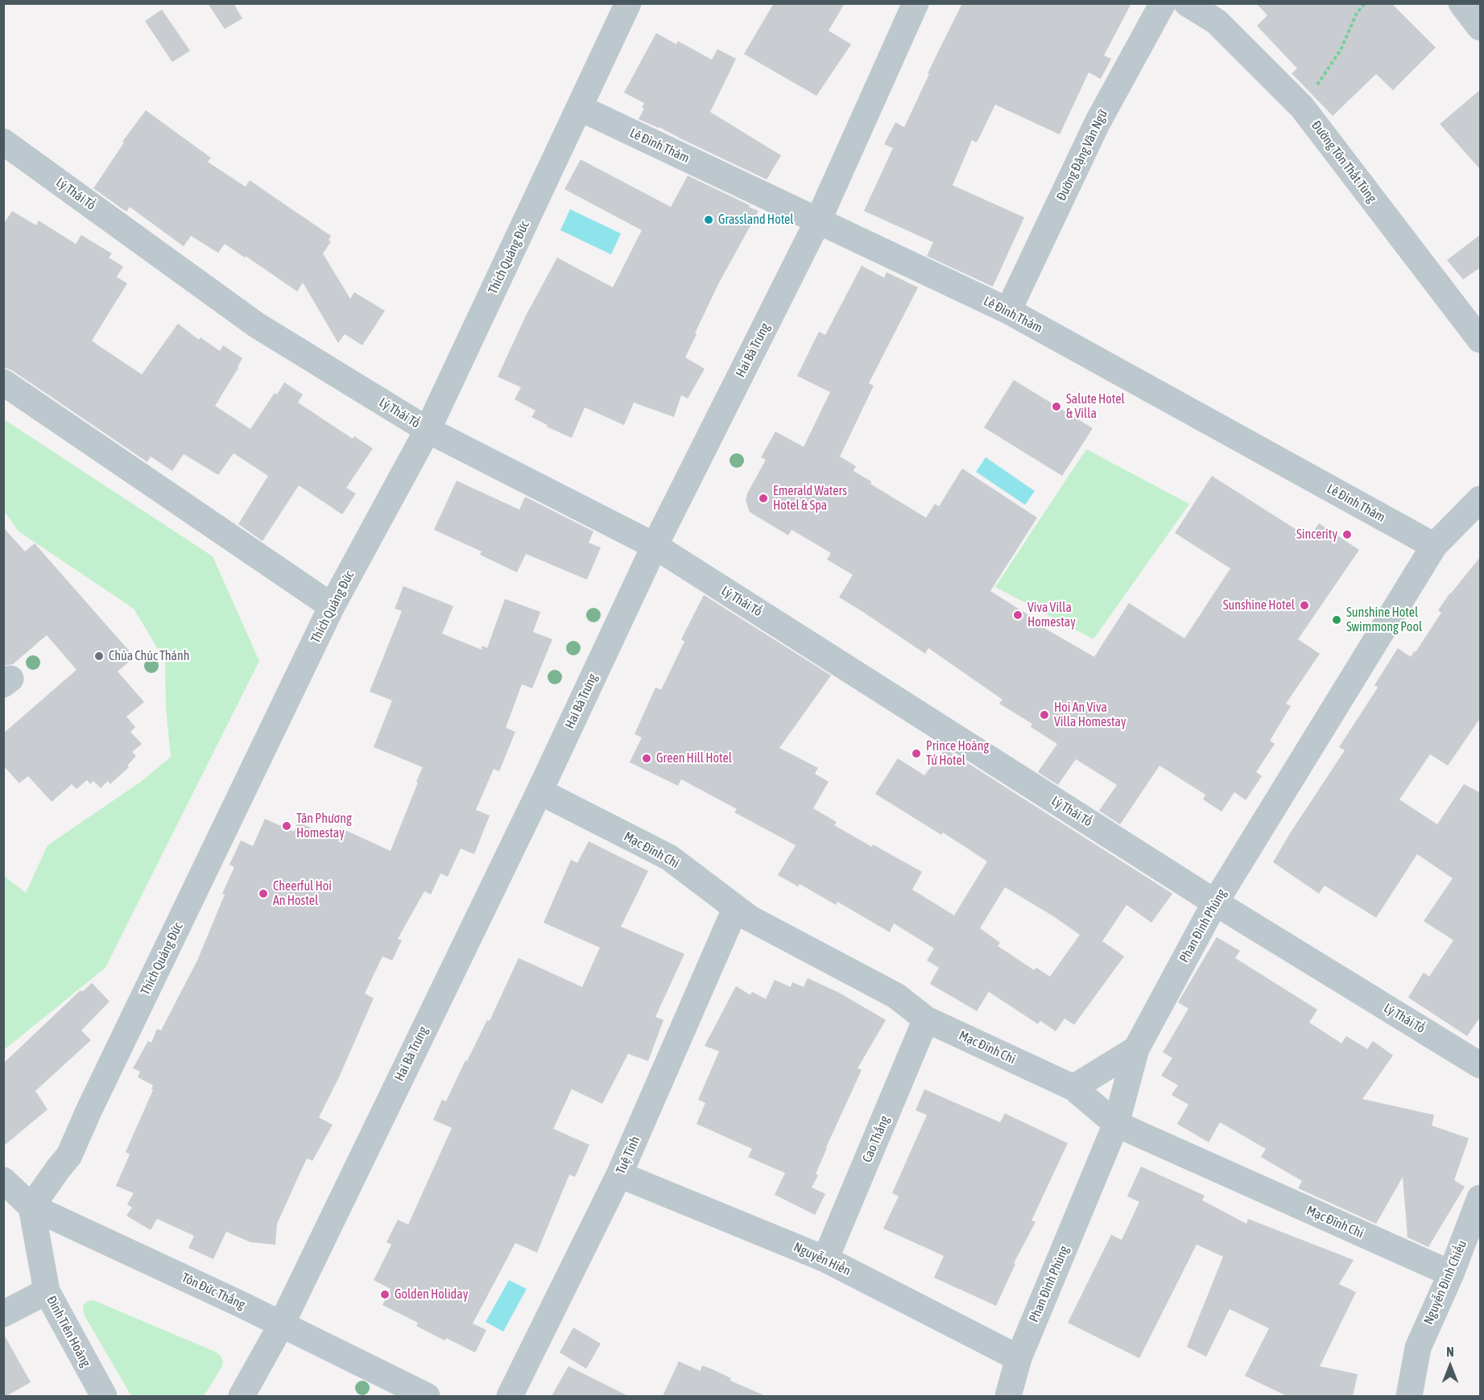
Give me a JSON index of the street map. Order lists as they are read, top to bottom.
{
  "streets": {
    "street": [
      "Lê Đình Thám",
      "Đường Đặng Văn Ngữ",
      "Đường Tôn Thất Tùng",
      "Lý Thái Tổ",
      "Thích Quảng Đức",
      "Hai Bà Trưng",
      "Mạc Đĩnh Chi",
      "Phan Đình Phùng",
      "Cao Thắng",
      "Tuệ Tĩnh",
      "Nguyễn Hiền",
      "Nguyễn Đình Chiểu",
      "Tôn Đức Thắng",
      "Đinh Tiên Hoàng"
    ]
  },
  "crossings": [
    ["Lê Đình Thám", "Đường Đặng Văn Ngữ"],
    ["Lê Đình Thám", "Thích Quảng Đức"],
    ["Lê Đình Thám", "Hai Bà Trưng"],
    ["Lê Đình Thám", "Phan Đình Phùng"],
    ["Lý Thái Tổ", "Thích Quảng Đức"],
    ["Lý Thái Tổ", "Hai Bà Trưng"],
    ["Lý Thái Tổ", "Phan Đình Phùng"],
    ["Thích Quảng Đức", "Tôn Đức Thắng"],
    ["Thích Quảng Đức", "Đinh Tiên Hoàng"],
    ["Hai Bà Trưng", "Mạc Đĩnh Chi"],
    ["Hai Bà Trưng", "Tôn Đức Thắng"],
    ["Mạc Đĩnh Chi", "Phan Đình Phùng"],
    ["Mạc Đĩnh Chi", "Cao Thắng"],
    ["Mạc Đĩnh Chi", "Tuệ Tĩnh"],
    ["Mạc Đĩnh Chi", "Nguyễn Đình Chiểu"],
    ["Phan Đình Phùng", "Nguyễn Hiền"],
    ["Cao Thắng", "Nguyễn Hiền"],
    ["Tuệ Tĩnh", "Nguyễn Hiền"],
    ["Tôn Đức Thắng", "Đinh Tiên Hoàng"]
  ],
  "places": [
    "Grassland Hotel",
    "Salute Hotel & Villa",
    "Emerald Waters Hotel & Spa",
    "Sincerity",
    "Sunshine Hotel",
    "Viva Villa Homestay",
    "Sunshine Hotel Swimmong Pool",
    "Chùa Chúc Thánh",
    "Hoi An Viva Villa Homestay",
    "Prince Hoàng Tử Hotel",
    "Green Hill Hotel",
    "Tân Phương Homestay",
    "Cheerful Hoi An Hostel",
    "Golden Holiday"
  ],
  "north": "top"
}
